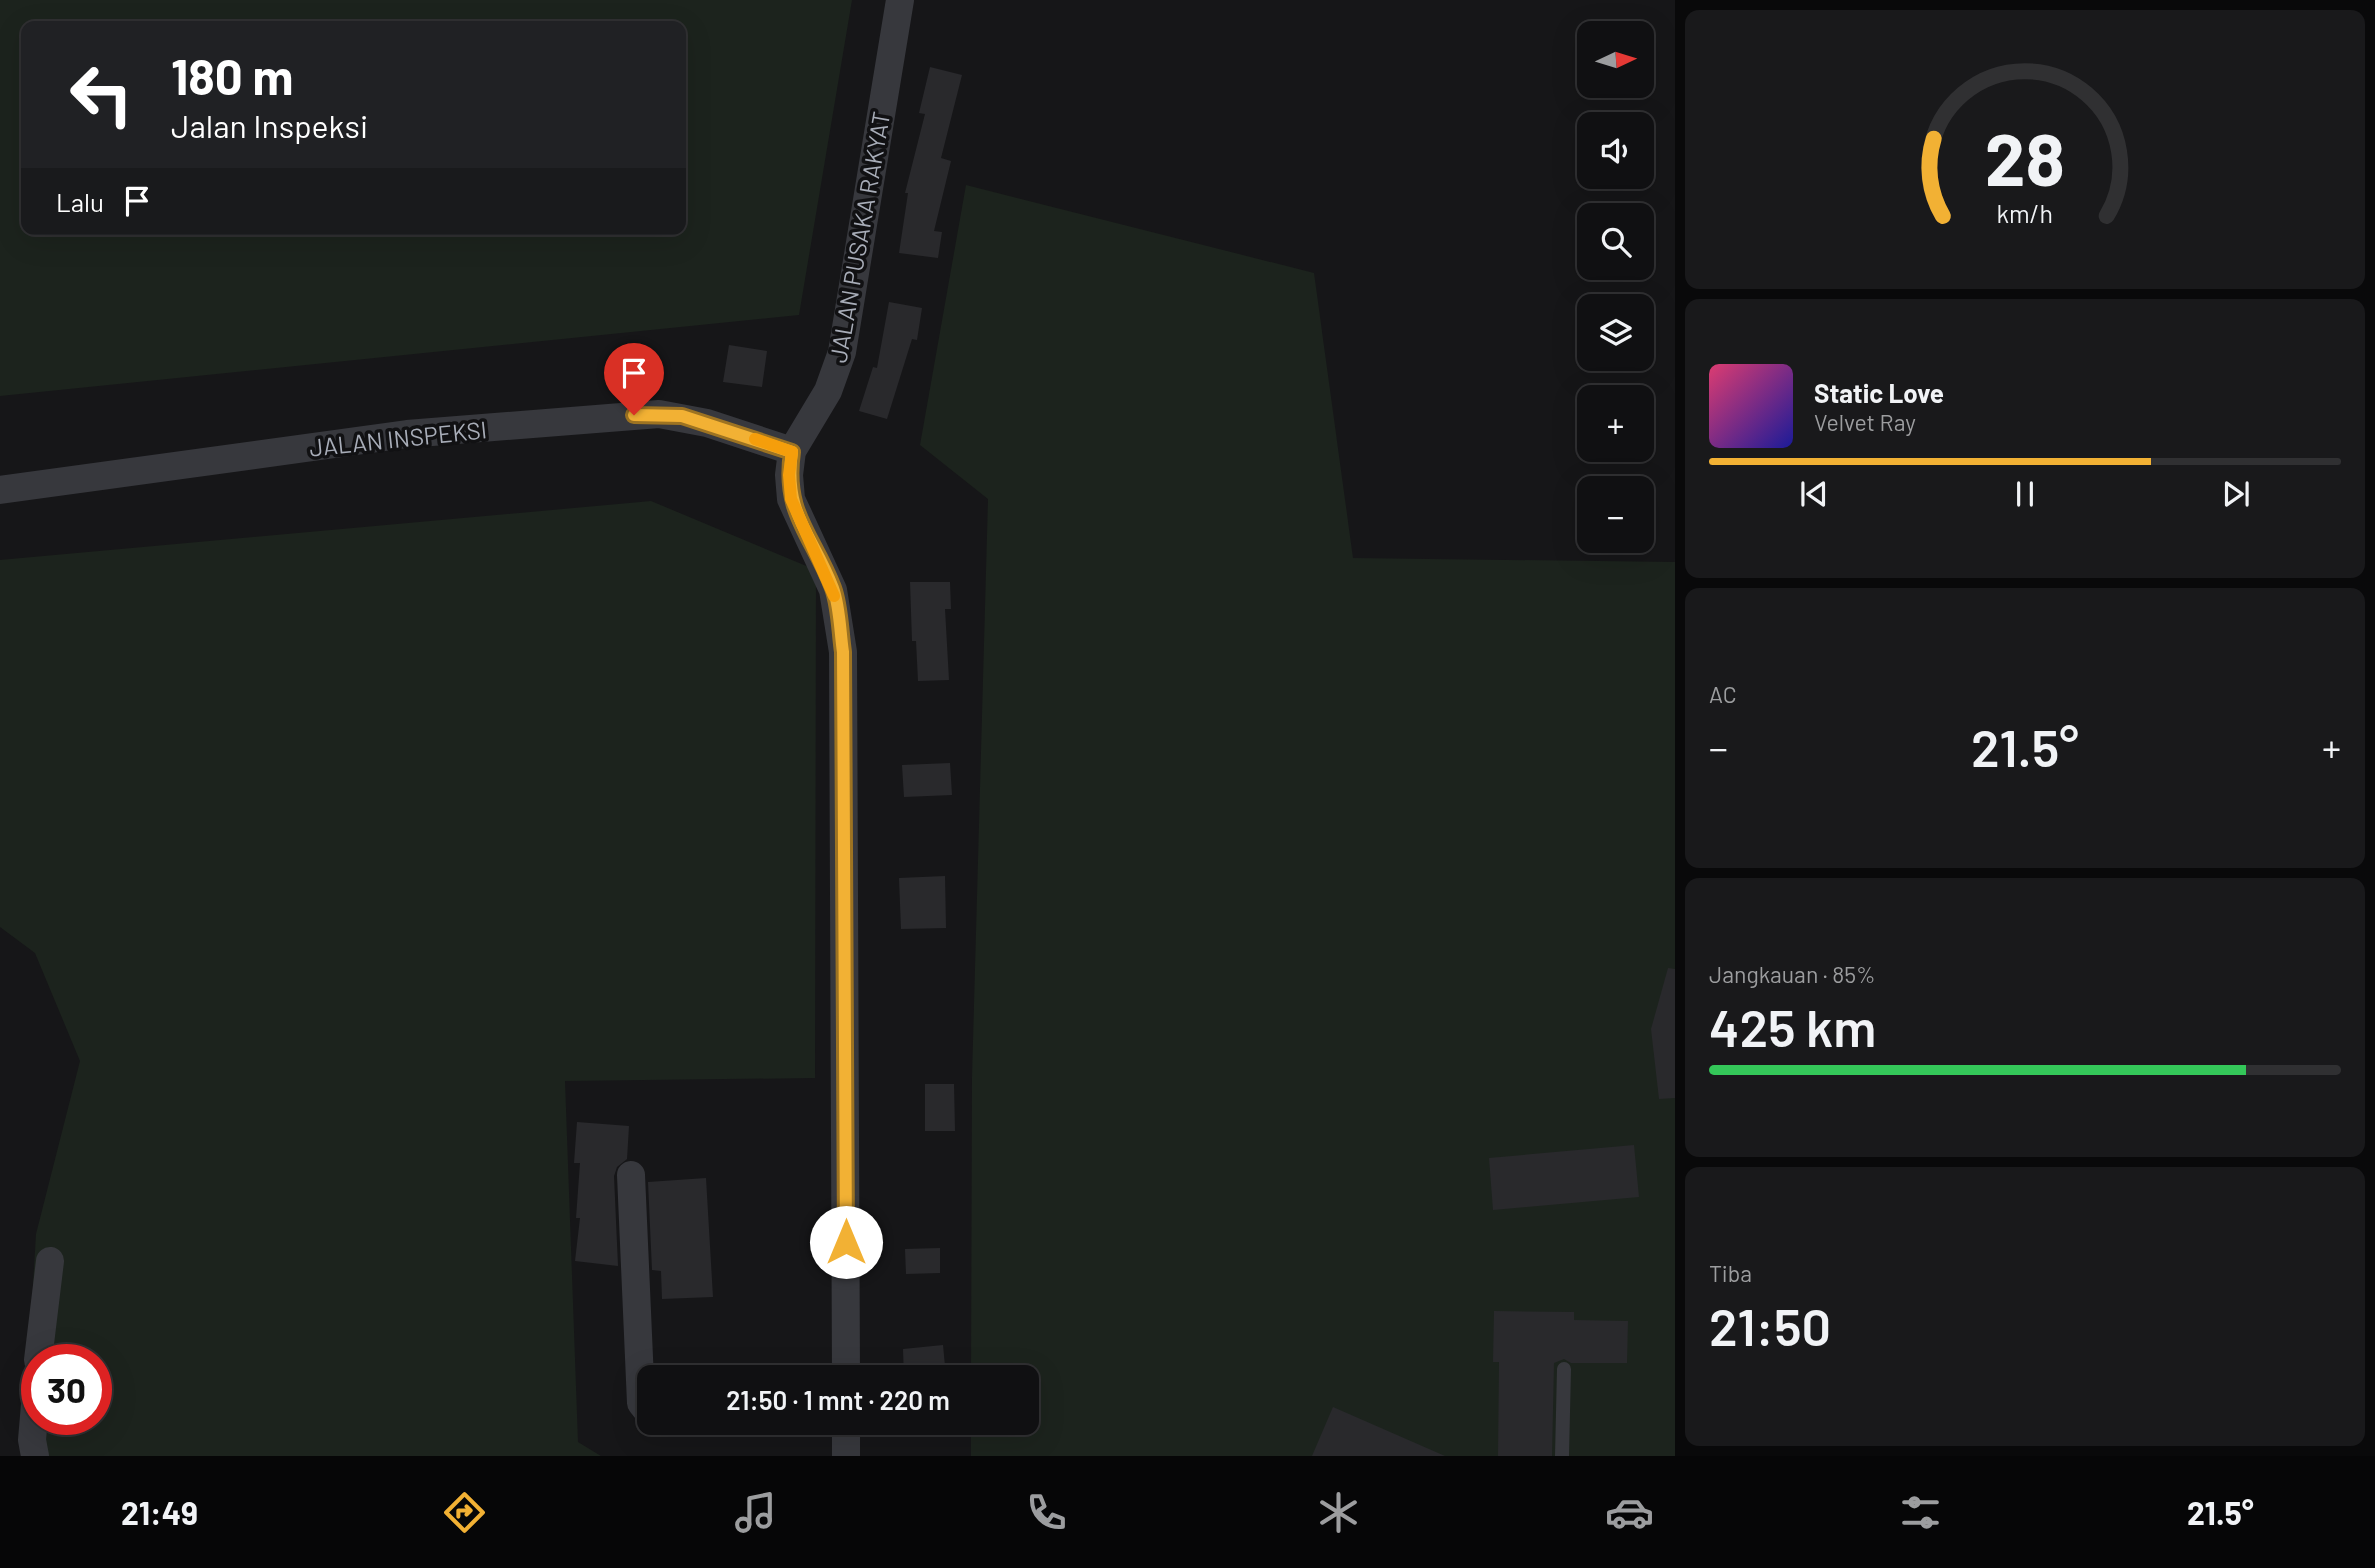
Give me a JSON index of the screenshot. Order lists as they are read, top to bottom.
{
  "streets": {
    "street": ["JALAN PUSAKA RAKYAT", "JALAN INSPEKSI"]
  },
  "crossings": [
    ["JALAN PUSAKA RAKYAT", "JALAN INSPEKSI"]
  ],
  "north": "right",
  "page": {
    "map_buttons": ["+", "−"],
    "turn": ["180 m", "Jalan Inspeksi"],
    "then": "Lalu",
    "song": ["Static Love", "Velvet Ray"],
    "tile": [
      "AC",
      ["Jangkauan · 85%", "425 km"],
      ["Tiba", "21:50"]
    ],
    "heat": ["−", "21.5°", "+"],
    "limit": "30",
    "trip": "21:50 · 1 mnt · 220 m",
    "tabs": ["21:49", "21.5°"],
    "gauge": ["28", "km/h"]
  }
}
